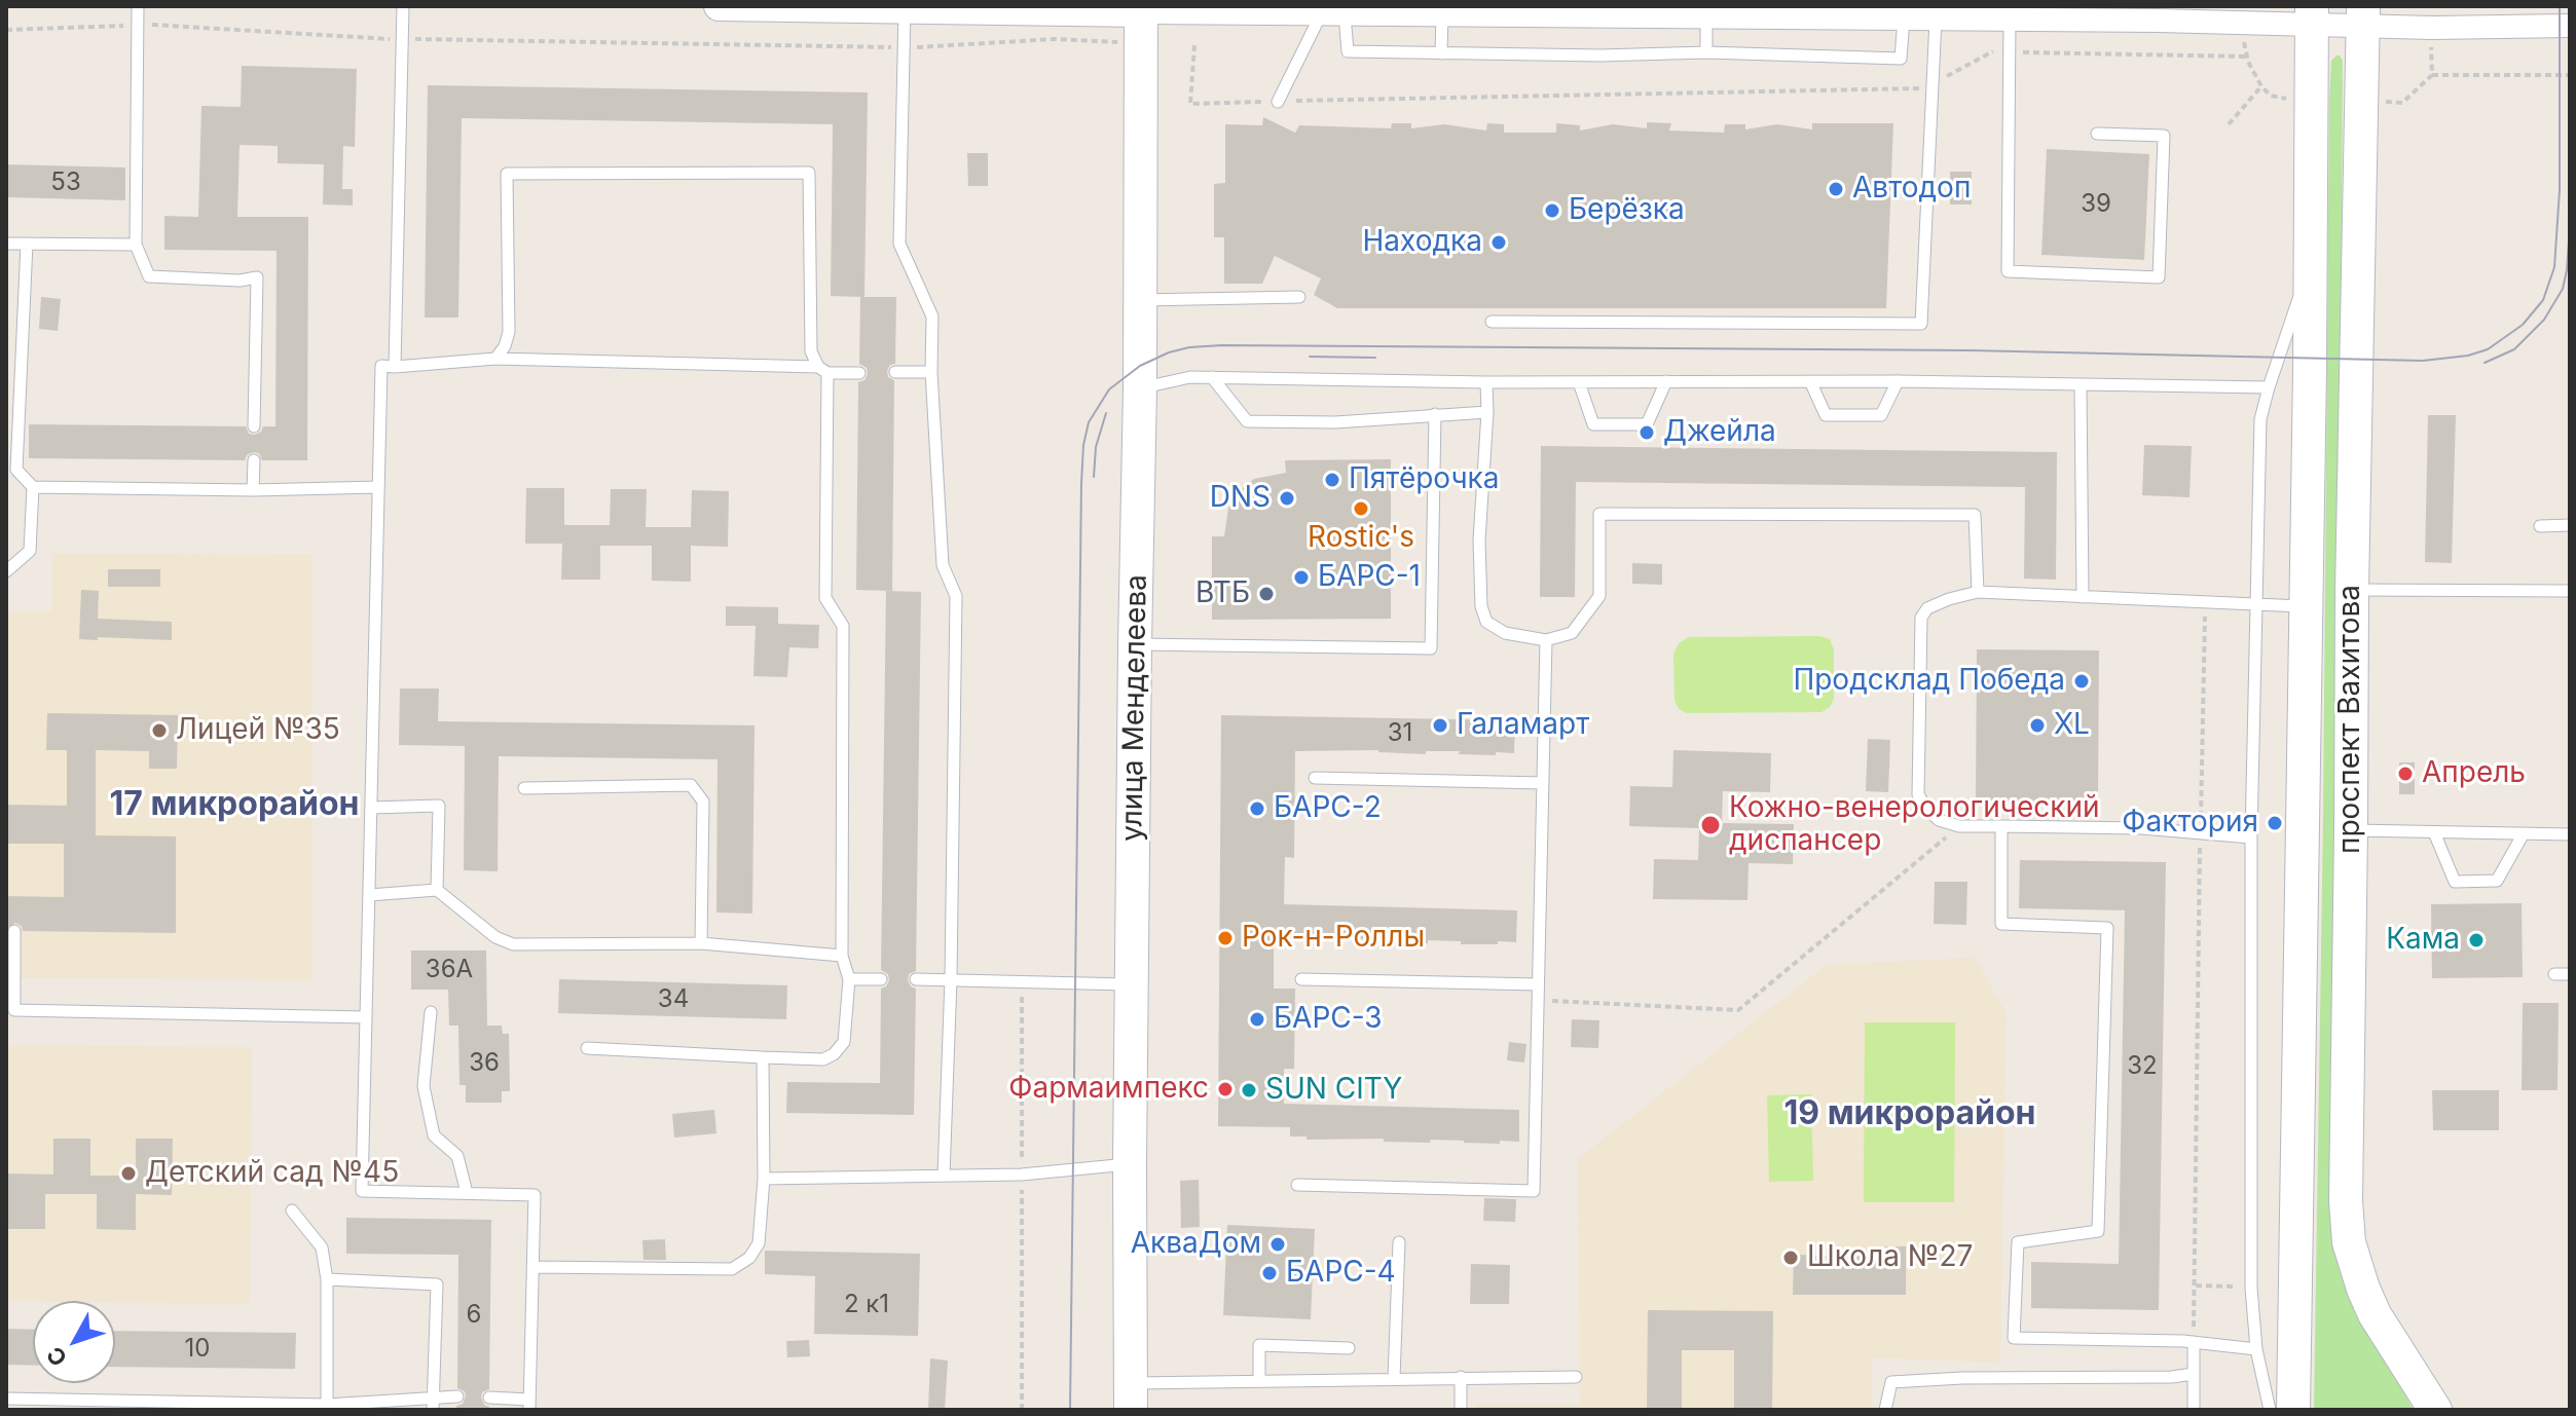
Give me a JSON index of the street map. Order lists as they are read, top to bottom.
{
  "streets": {
    "main road": ["улица Менделеева", "проспект Вахитова"]
  },
  "districts": ["17 микрорайон", "19 микрорайон"],
  "places": [
    "Автодоп",
    "Берёзка",
    "Находка",
    "Джейла",
    "Пятёрочка",
    "DNS",
    "Rostic's",
    "БАРС-1",
    "ВТБ",
    "Продсклад Победа",
    "Галамарт",
    "XL",
    "Лицей №35",
    "Апрель",
    "БАРС-2",
    "Фактория",
    "Кожно-венерологический диспансер",
    "Рок-н-Роллы",
    "Кама",
    "БАРС-3",
    "Фармаимпекс",
    "SUN CITY",
    "Детский сад №45",
    "АкваДом",
    "Школа №27",
    "БАРС-4"
  ],
  "house_numbers": [
    "53",
    "39",
    "31",
    "36А",
    "34",
    "36",
    "32",
    "2 к1",
    "6",
    "10"
  ],
  "north": "bottom left"
}
